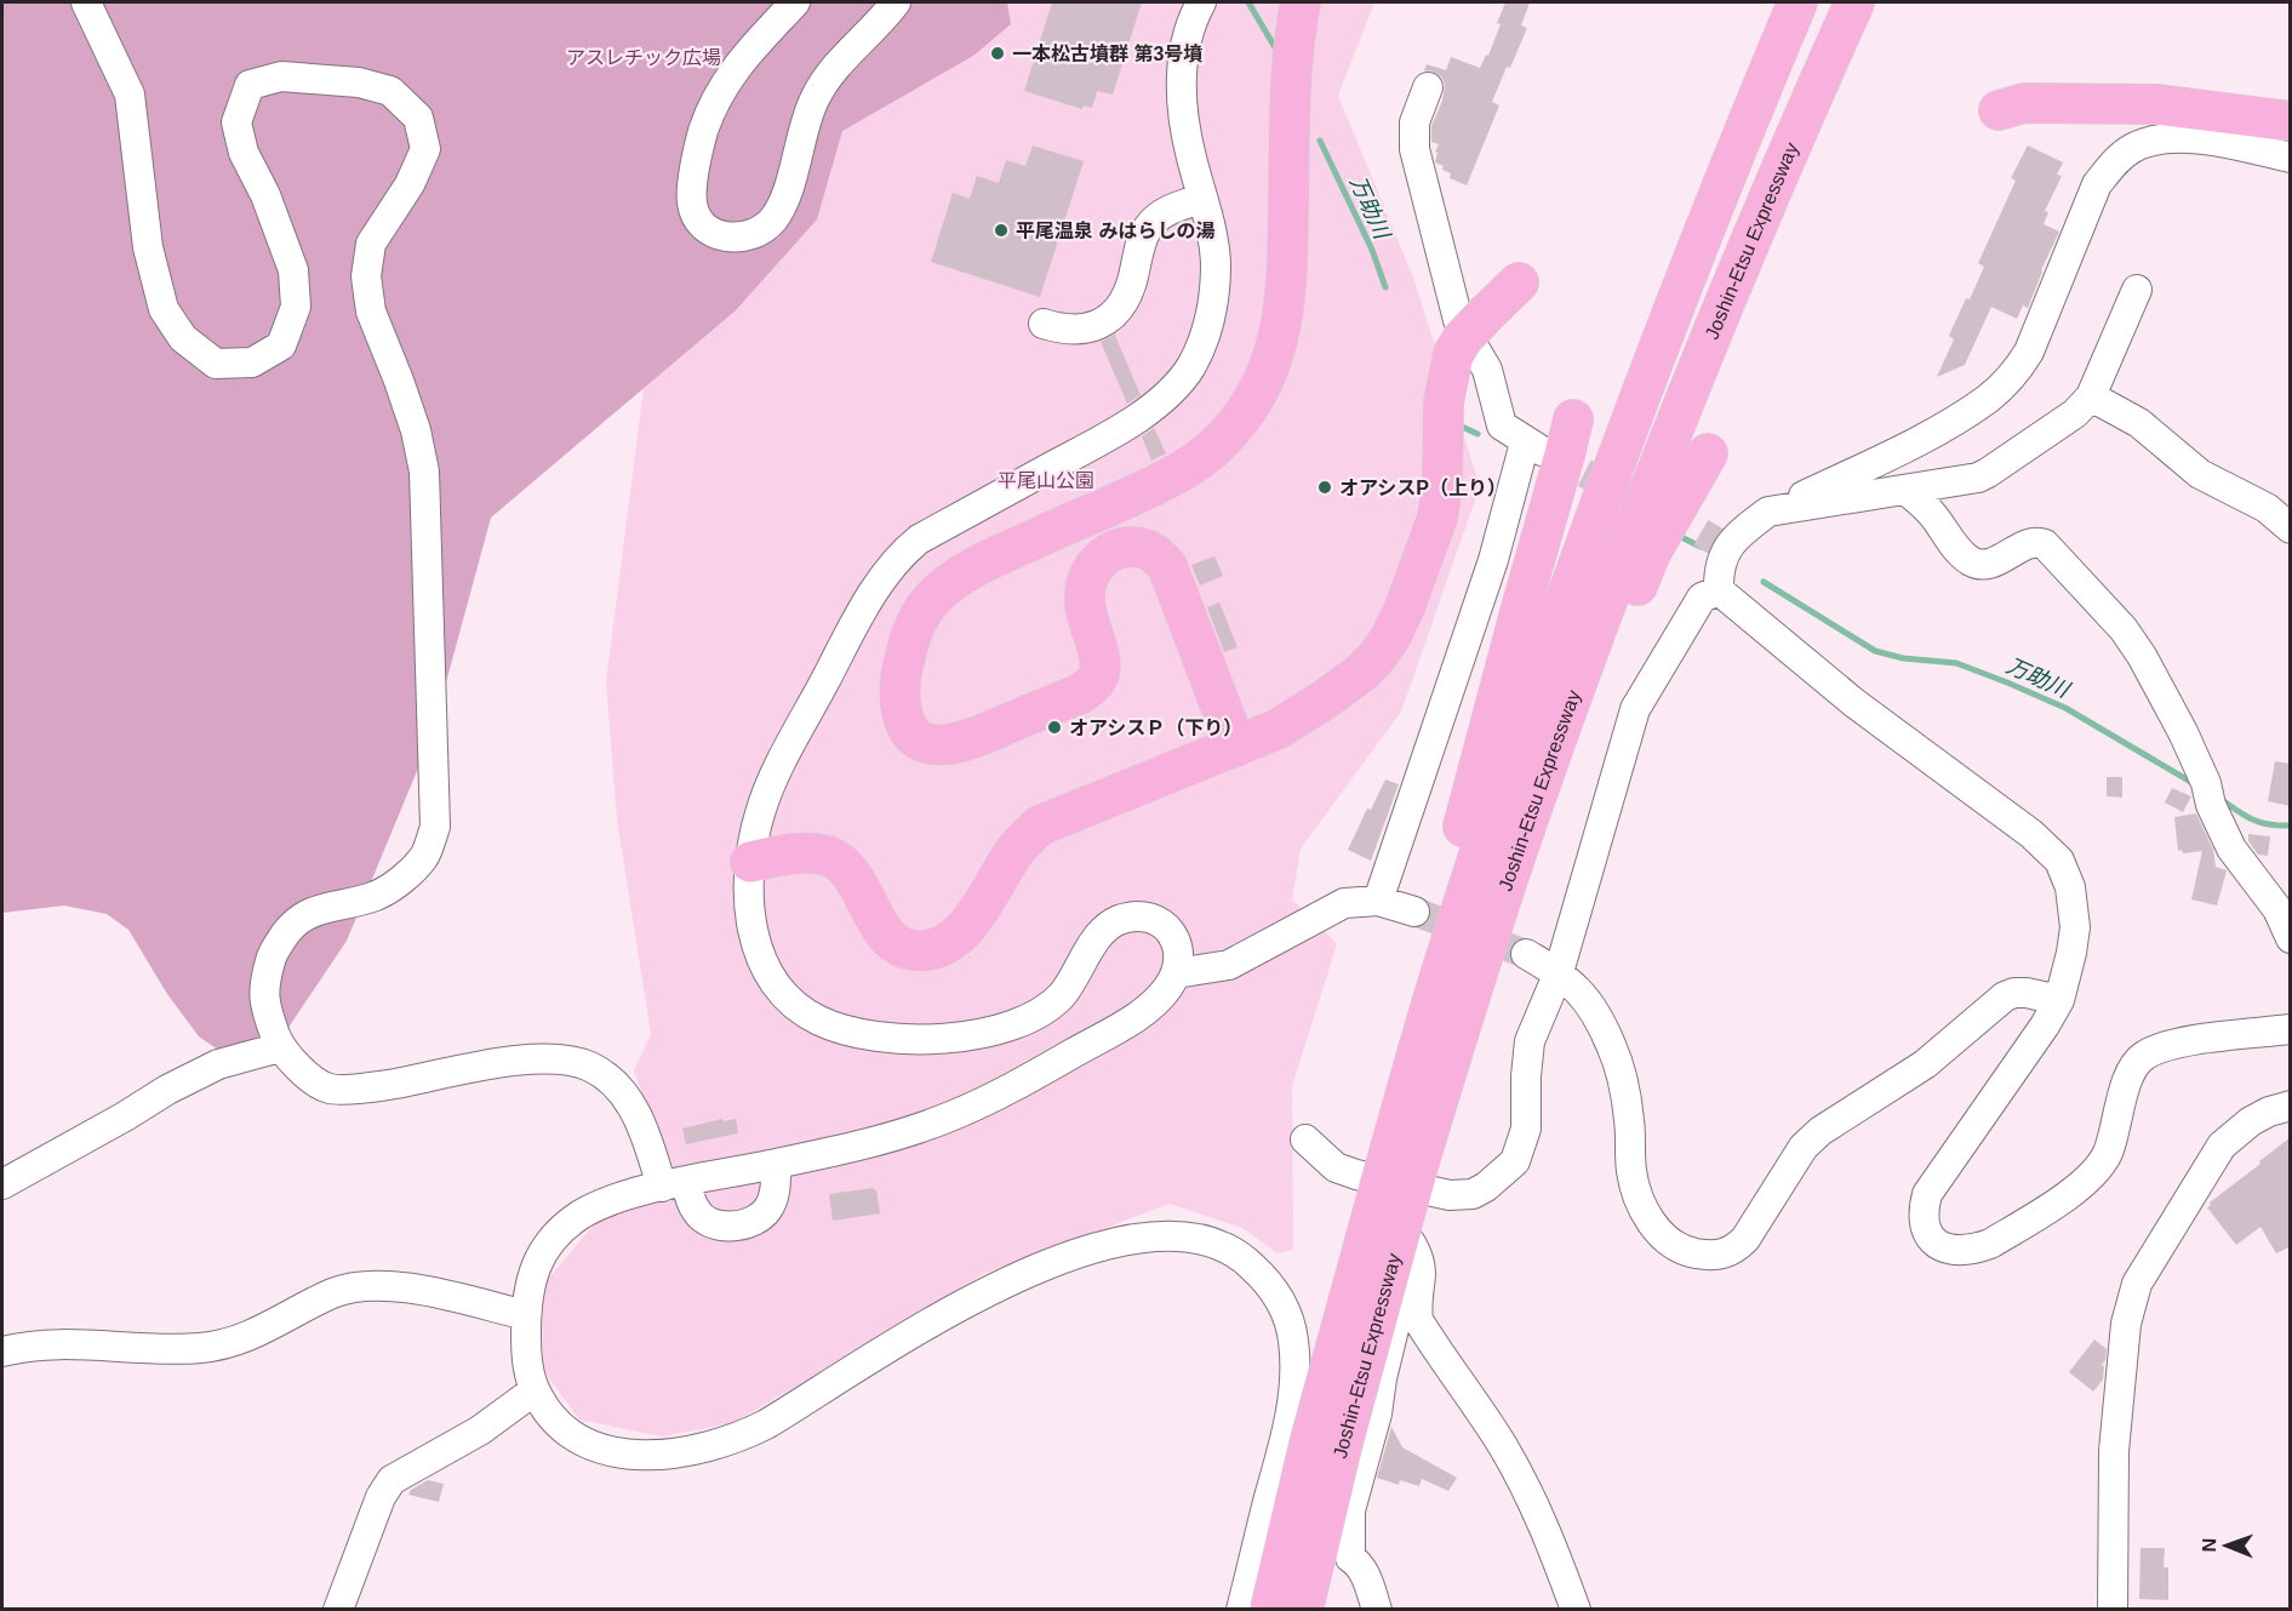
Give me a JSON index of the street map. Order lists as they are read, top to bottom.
{
  "streets": {
    "highway": ["Joshin-Etsu Expressway"]
  },
  "water": ["万助川"],
  "parks": ["アスレチック広場", "平尾山公園"],
  "places": [
    "一本松古墳群 第3号墳",
    "平尾温泉 みはらしの湯",
    "オアシスP（上り）",
    "オアシスＰ（下り）"
  ],
  "north": "left"
}
